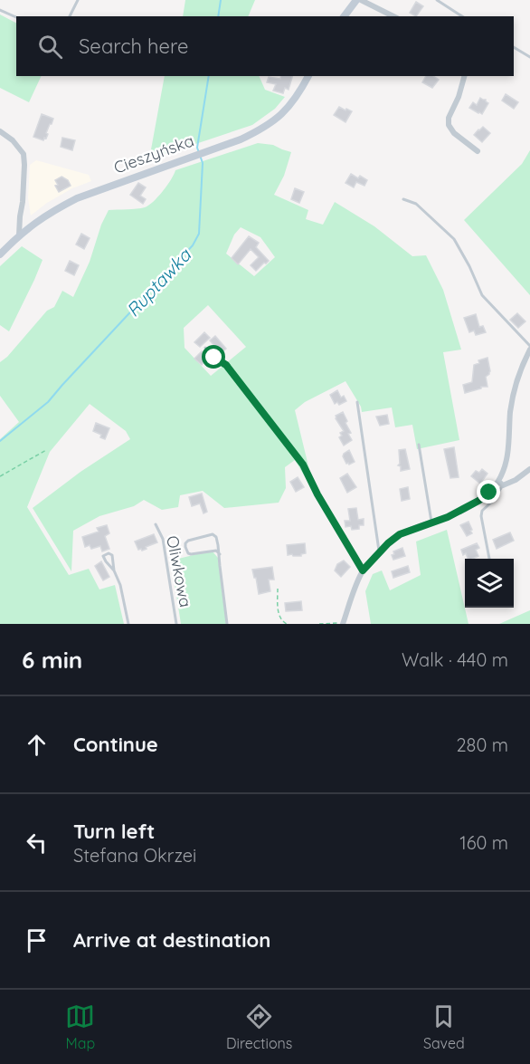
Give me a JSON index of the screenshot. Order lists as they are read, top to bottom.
{
  "streets": {
    "main road": ["Cieszyńska"],
    "lane": ["Oliwkowa"]
  },
  "water": ["Ruptawka"],
  "page": {
    "search": "Search here",
    "heading": ["6 min", "Walk · 440 m"],
    "list": [
      ["Continue", "280 m"],
      ["Turn left", "Stefana Okrzei", "160 m"],
      "Arrive at destination"
    ],
    "nav": ["Map", "Directions", "Saved"]
  }
}
